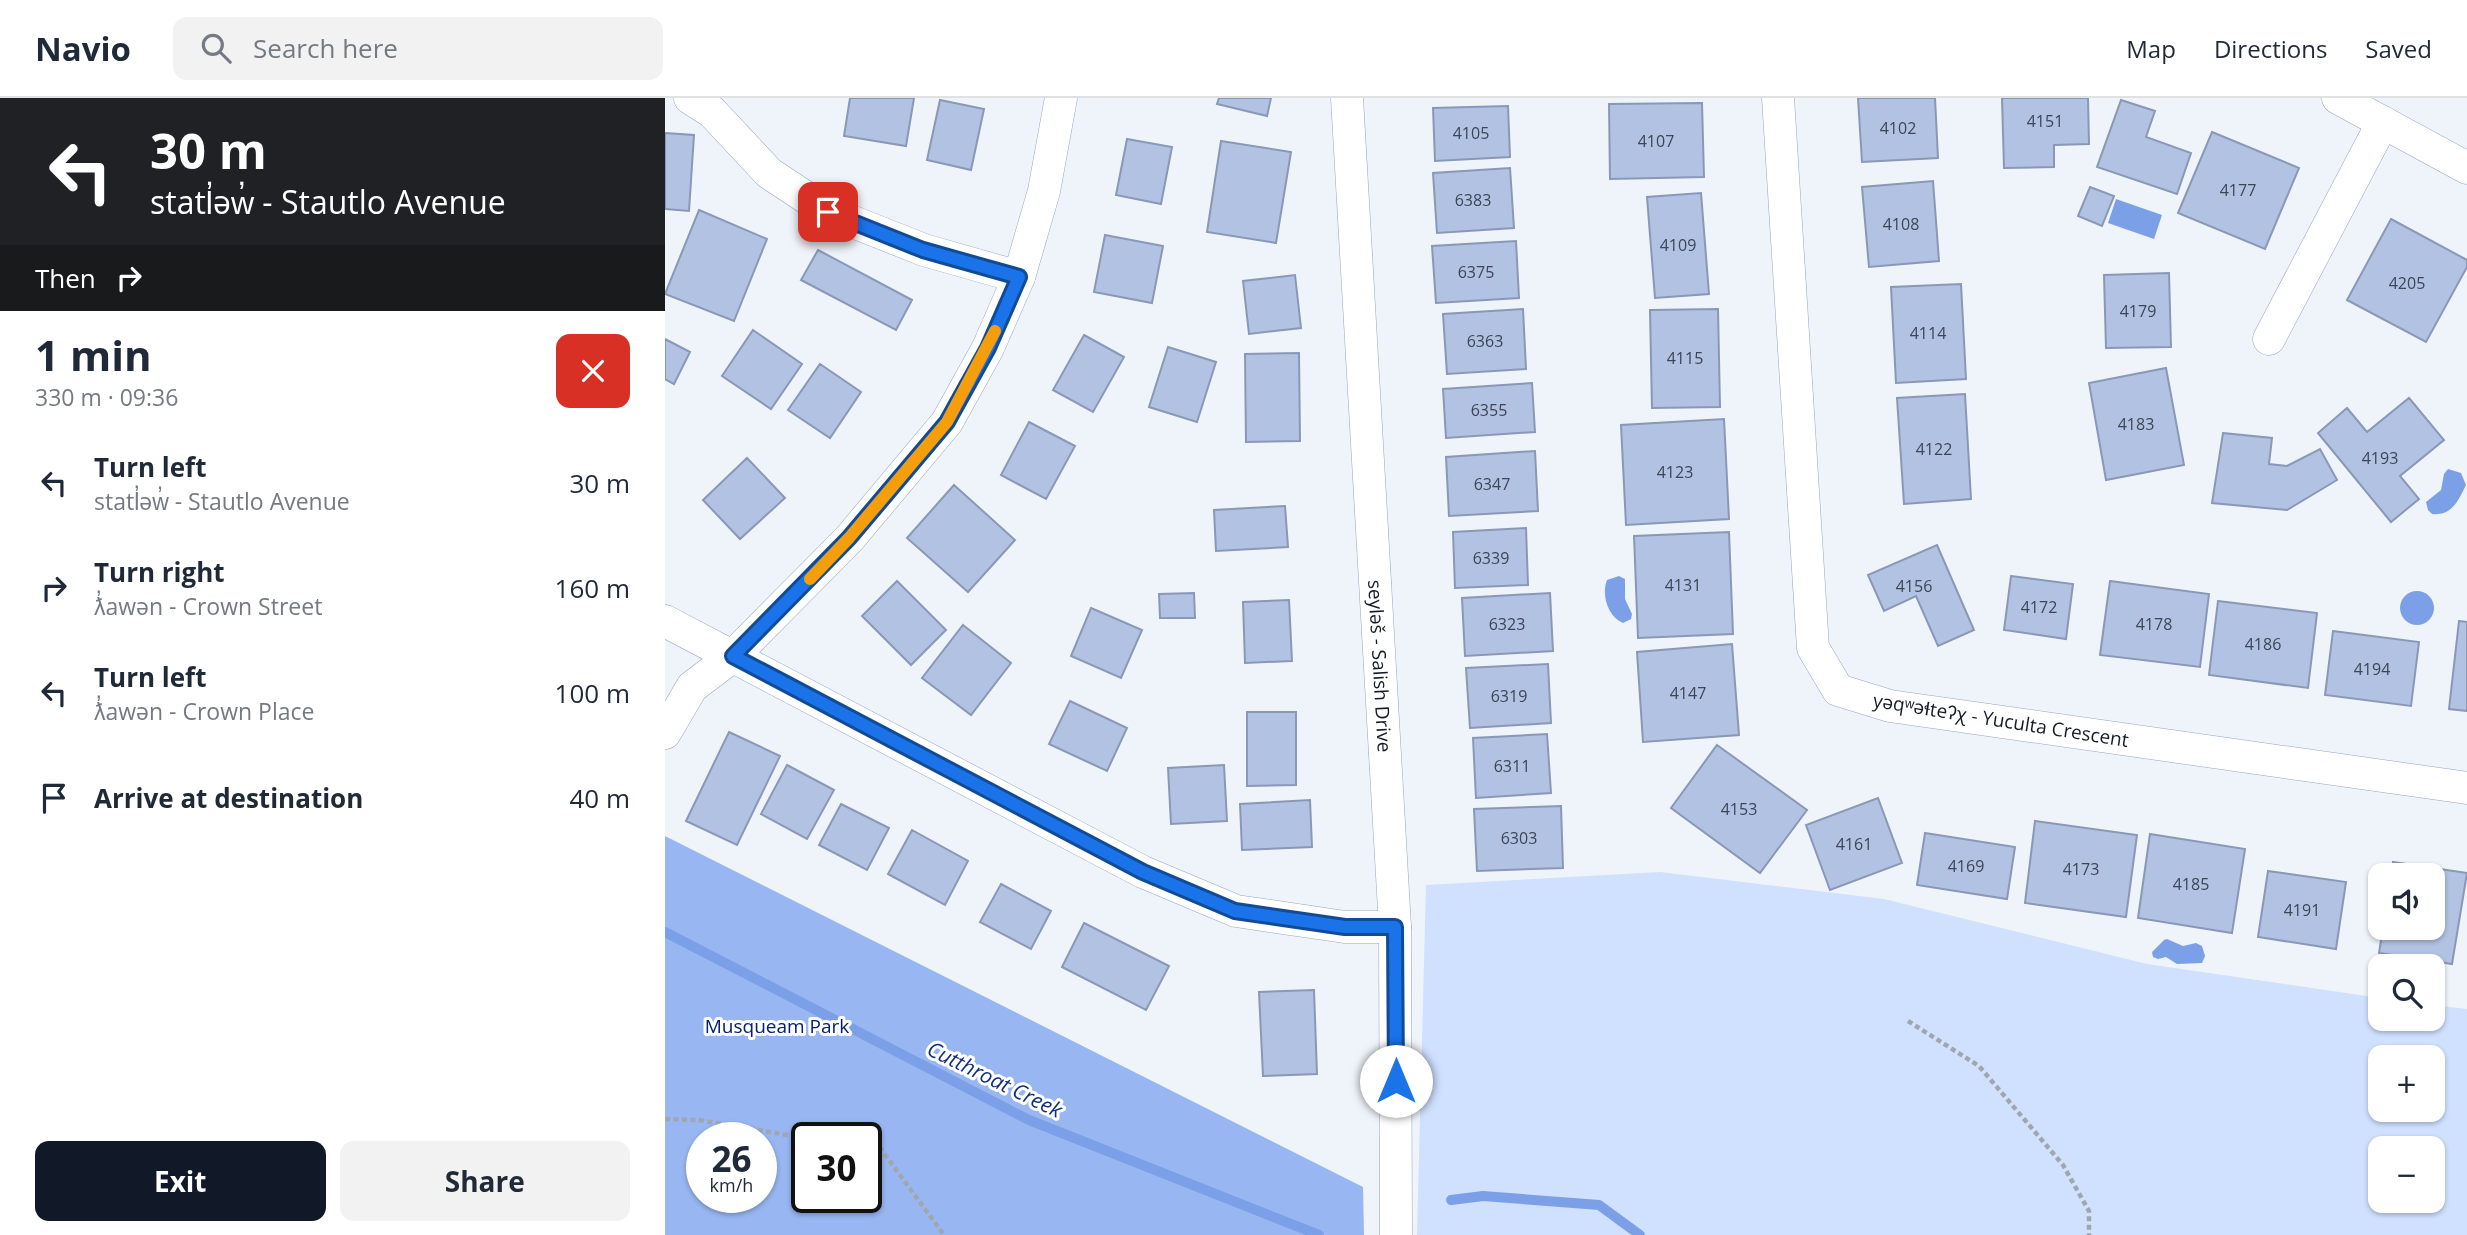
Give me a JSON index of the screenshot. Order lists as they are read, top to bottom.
{
  "streets": {
    "street": ["seyləš - Salish Drive", "yəqʷəɬteʔχ - Yuculta Crescent"]
  },
  "water": ["Cutthroat Creek"],
  "parks": ["Musqueam Park"],
  "house_numbers": [
    "4151",
    "4102",
    "4105",
    "4107",
    "4177",
    "6383",
    "4108",
    "4109",
    "6375",
    "4205",
    "4179",
    "4114",
    "6363",
    "4115",
    "6355",
    "4183",
    "4122",
    "4193",
    "4123",
    "6347",
    "6339",
    "4131",
    "4156",
    "4172",
    "6323",
    "4178",
    "4186",
    "4194",
    "4147",
    "6319",
    "6311",
    "4153",
    "6303",
    "4161",
    "4169",
    "4173",
    "4185",
    "4191"
  ],
  "page": {
    "header": "Navio",
    "search": "Search here",
    "nav": ["Map", "Directions", "Saved"],
    "turn": ["30 m", "statl̓əw̓ - Stautlo Avenue"],
    "then": "Then",
    "heading": ["1 min", "330 m · 09:36"],
    "list": [
      {
        "name": "Turn left",
        "note": "statl̓əw̓ - Stautlo Avenue",
        "value": "30 m"
      },
      {
        "name": "Turn right",
        "note": "ƛ̓awən - Crown Street",
        "value": "160 m"
      },
      {
        "name": "Turn left",
        "note": "ƛ̓awən - Crown Place",
        "value": "100 m"
      },
      {
        "name": "Arrive at destination",
        "value": "40 m"
      }
    ],
    "map_buttons": ["+", "−"],
    "speed": "26 km/h",
    "limit": "30",
    "buttons": ["Exit", "Share"]
  }
}
